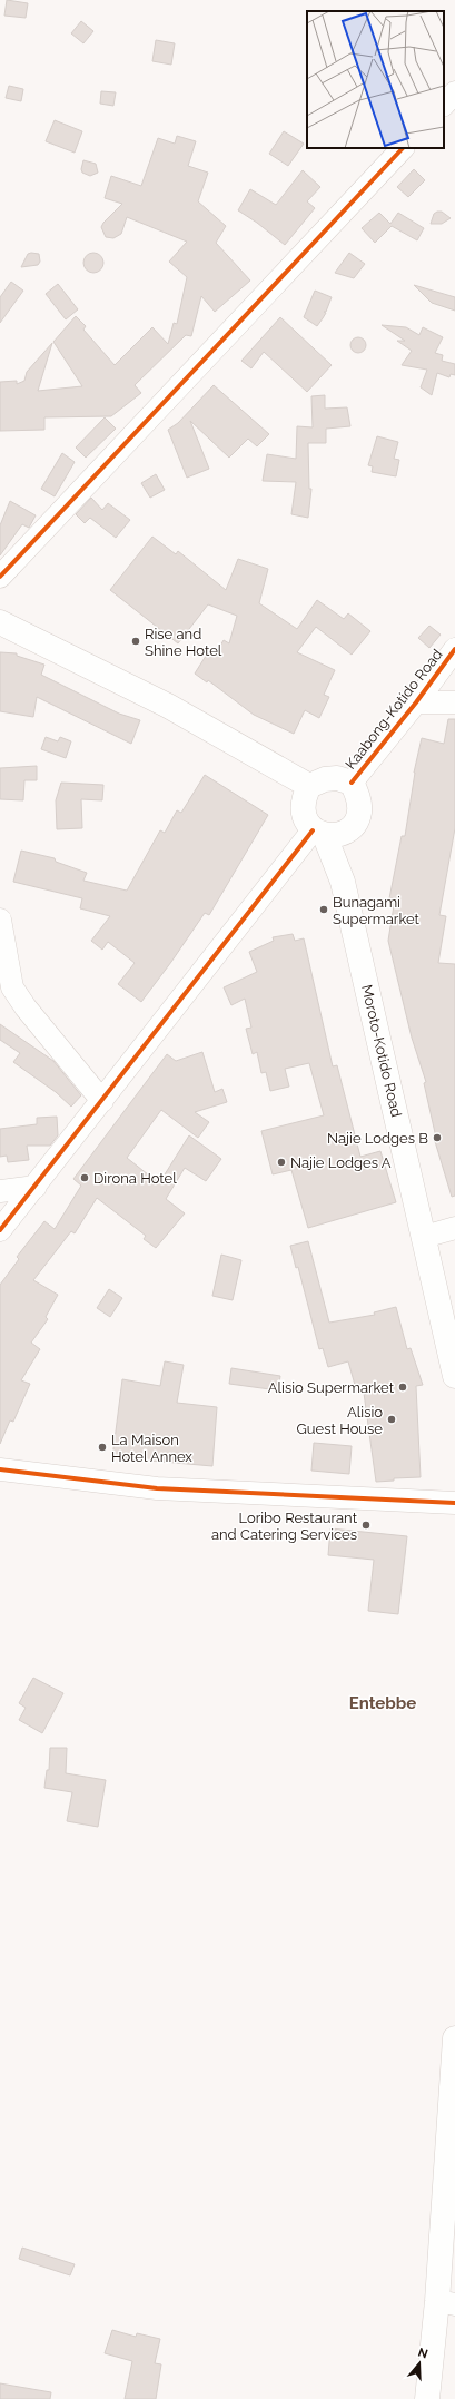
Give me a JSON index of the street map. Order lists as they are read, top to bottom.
{
  "streets": {
    "main road": ["Moroto-Kotido Road"],
    "street": ["Kaabong-Kotido Road"]
  },
  "crossings": [
    ["Kaabong-Kotido Road", "Moroto-Kotido Road"]
  ],
  "districts": ["Entebbe"],
  "places": [
    "Rise and Shine Hotel",
    "Bunagami Supermarket",
    "Najie Lodges B",
    "Najie Lodges A",
    "Dirona Hotel",
    "Alisio Supermarket",
    "Alisio Guest House",
    "La Maison Hotel Annex",
    "Loribo Restaurant and Catering Services"
  ],
  "north": "top"
}
